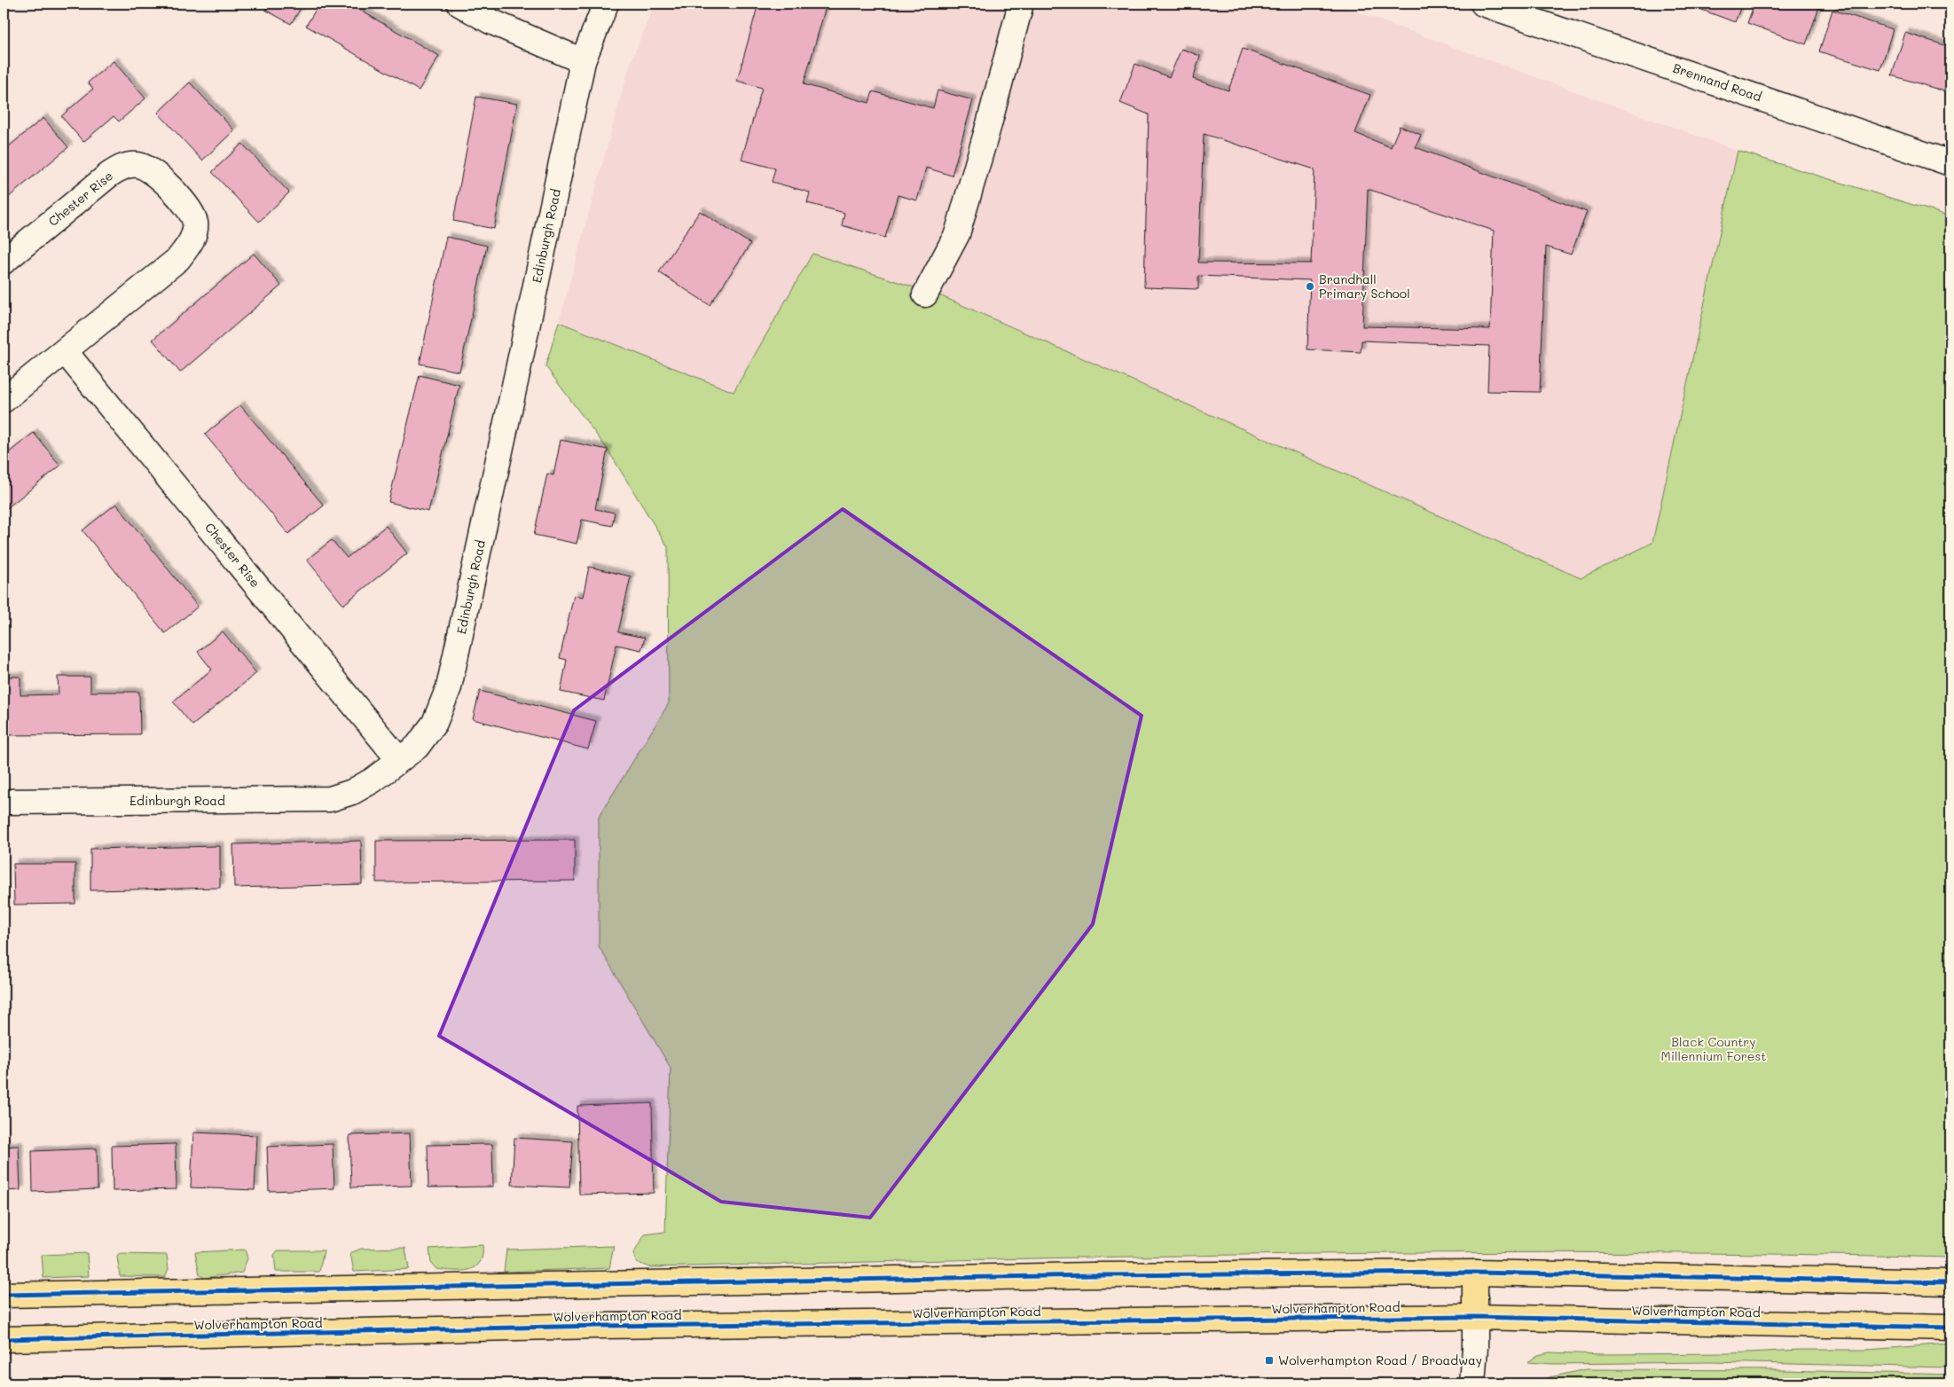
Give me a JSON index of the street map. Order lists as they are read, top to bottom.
{
  "streets": {
    "highway": ["Wolverhampton Road"],
    "street": ["Brennand Road", "Chester Rise", "Edinburgh Road"]
  },
  "crossings": [
    ["Chester Rise", "Edinburgh Road"]
  ],
  "parks": ["Black Country Millennium Forest"],
  "places": {
    "other": ["Brandhall Primary School"],
    "transit": ["Wolverhampton Road / Broadway"]
  }
}
